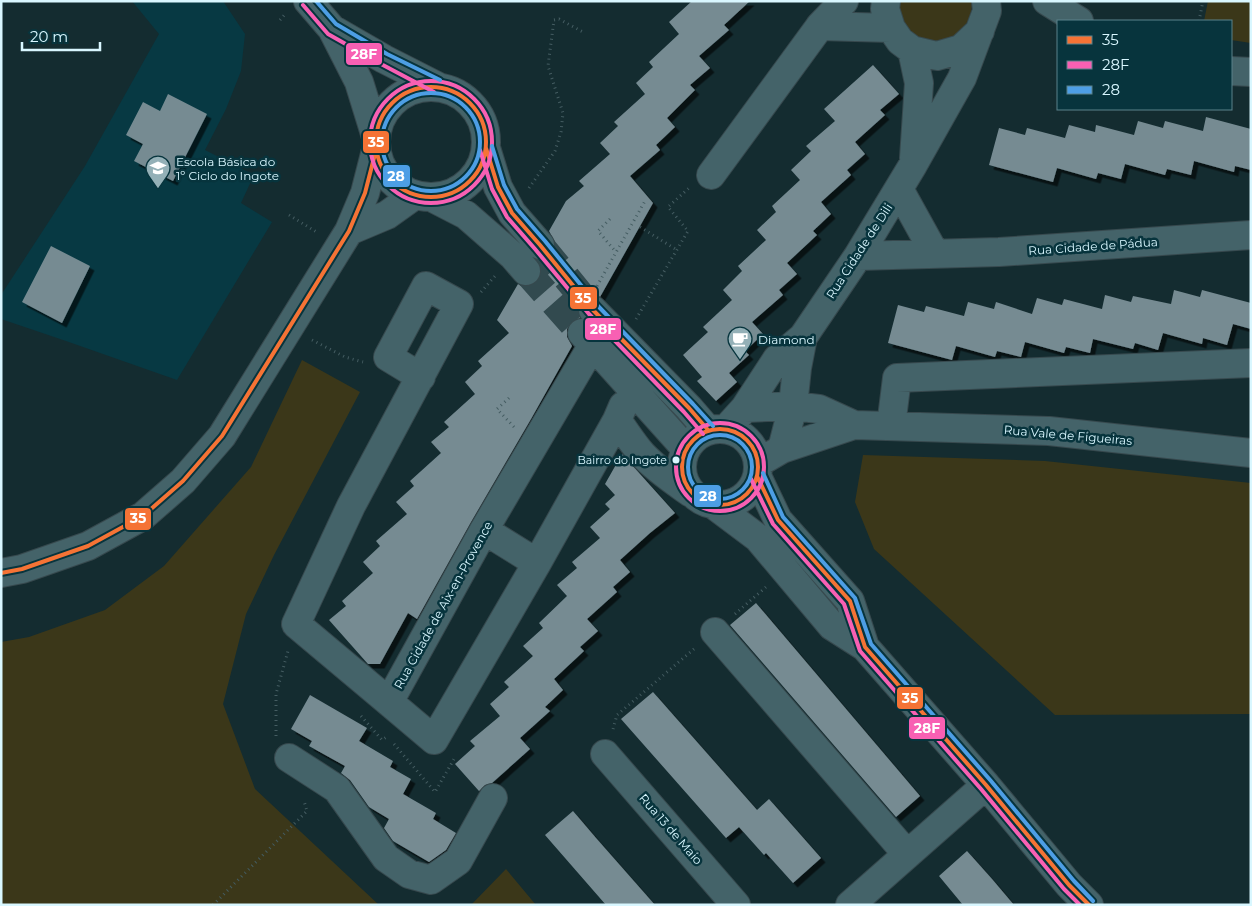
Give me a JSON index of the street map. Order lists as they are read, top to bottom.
{
  "streets": {
    "street": [
      "Rua Cidade de Pádua",
      "Rua Cidade de Dili",
      "Rua Vale de Figueiras",
      "Rua Cidade de Aix-en-Provence",
      "Rua 13 de Maio"
    ]
  },
  "crossings": [
    ["Rua Cidade de Pádua", "Rua Cidade de Dili"],
    ["Rua Cidade de Dili", "Rua Vale de Figueiras"]
  ],
  "places": {
    "school or university": ["Escola Básica do 1º Ciclo do Ingote"],
    "cafe": ["Diamond"],
    "other": ["Bairro do Ingote"]
  },
  "lines": ["transit line 28", "transit line 28F", "transit line 35"],
  "legend": ["35", "28F", "28"],
  "scale_bar": "20 m"
}
